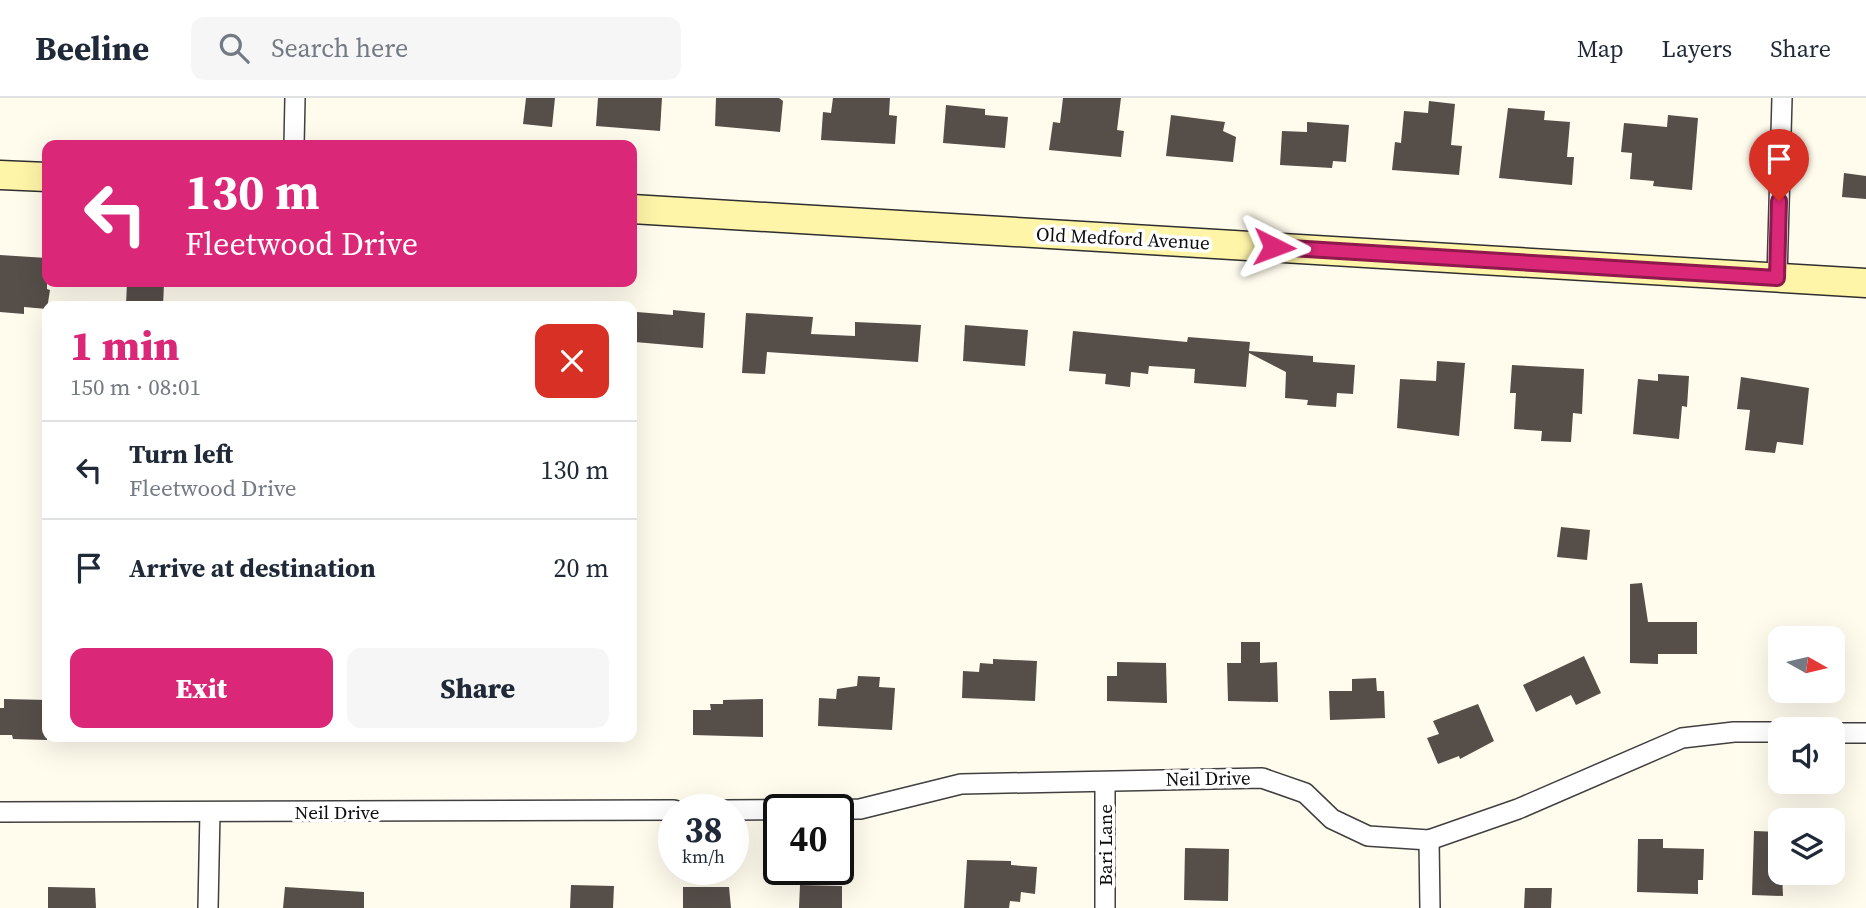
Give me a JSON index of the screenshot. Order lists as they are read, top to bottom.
{
  "streets": {
    "street": ["Old Medford Avenue", "Neil Drive", "Bari Lane"]
  },
  "crossings": [
    ["Neil Drive", "Bari Lane"]
  ],
  "north": "right",
  "page": {
    "header": "Beeline",
    "search": "Search here",
    "nav": ["Map", "Layers", "Share"],
    "turn": ["130 m", "Fleetwood Drive"],
    "heading": ["1 min", "150 m · 08:01"],
    "list": [
      {
        "name": "Turn left",
        "note": "Fleetwood Drive",
        "value": "130 m"
      },
      {
        "name": "Arrive at destination",
        "value": "20 m"
      }
    ],
    "buttons": ["Exit", "Share"],
    "speed": "38 km/h",
    "limit": "40"
  }
}
